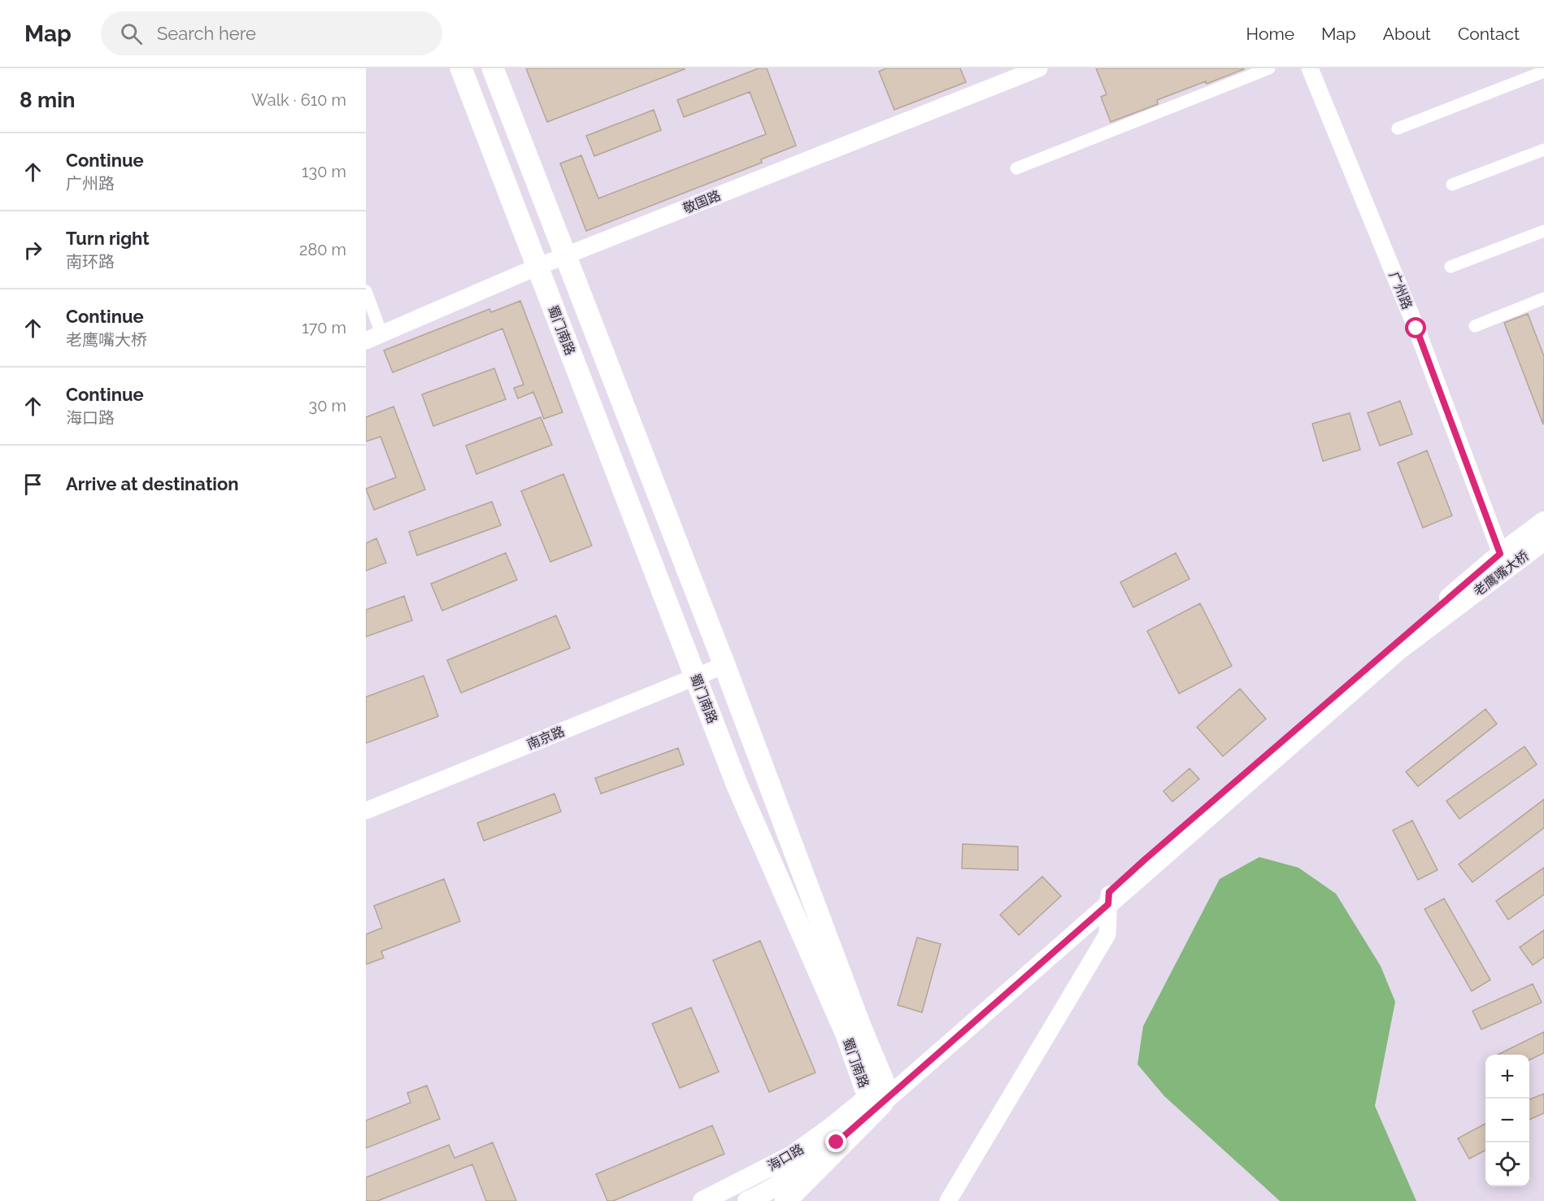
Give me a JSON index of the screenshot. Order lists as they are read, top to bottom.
{
  "streets": {
    "highway": ["蜀门南路"],
    "main road": ["老鹰嘴大桥", "海口路"],
    "street": ["敬国路", "广州路", "南京路"]
  },
  "crossings": [
    ["敬国路", "蜀门南路"],
    ["广州路", "老鹰嘴大桥"],
    ["蜀门南路", "南京路"],
    ["蜀门南路", "海口路"]
  ],
  "page": {
    "header": "Map",
    "search": "Search here",
    "nav": [
      "Home",
      "Map",
      "About",
      "Contact"
    ],
    "heading": ["8 min", "Walk · 610 m"],
    "list": [
      ["Continue", "广州路", "130 m"],
      ["Turn right", "南环路", "280 m"],
      ["Continue", "老鹰嘴大桥", "170 m"],
      ["Continue", "海口路", "30 m"],
      "Arrive at destination"
    ],
    "map_buttons": ["+", "−"]
  }
}
